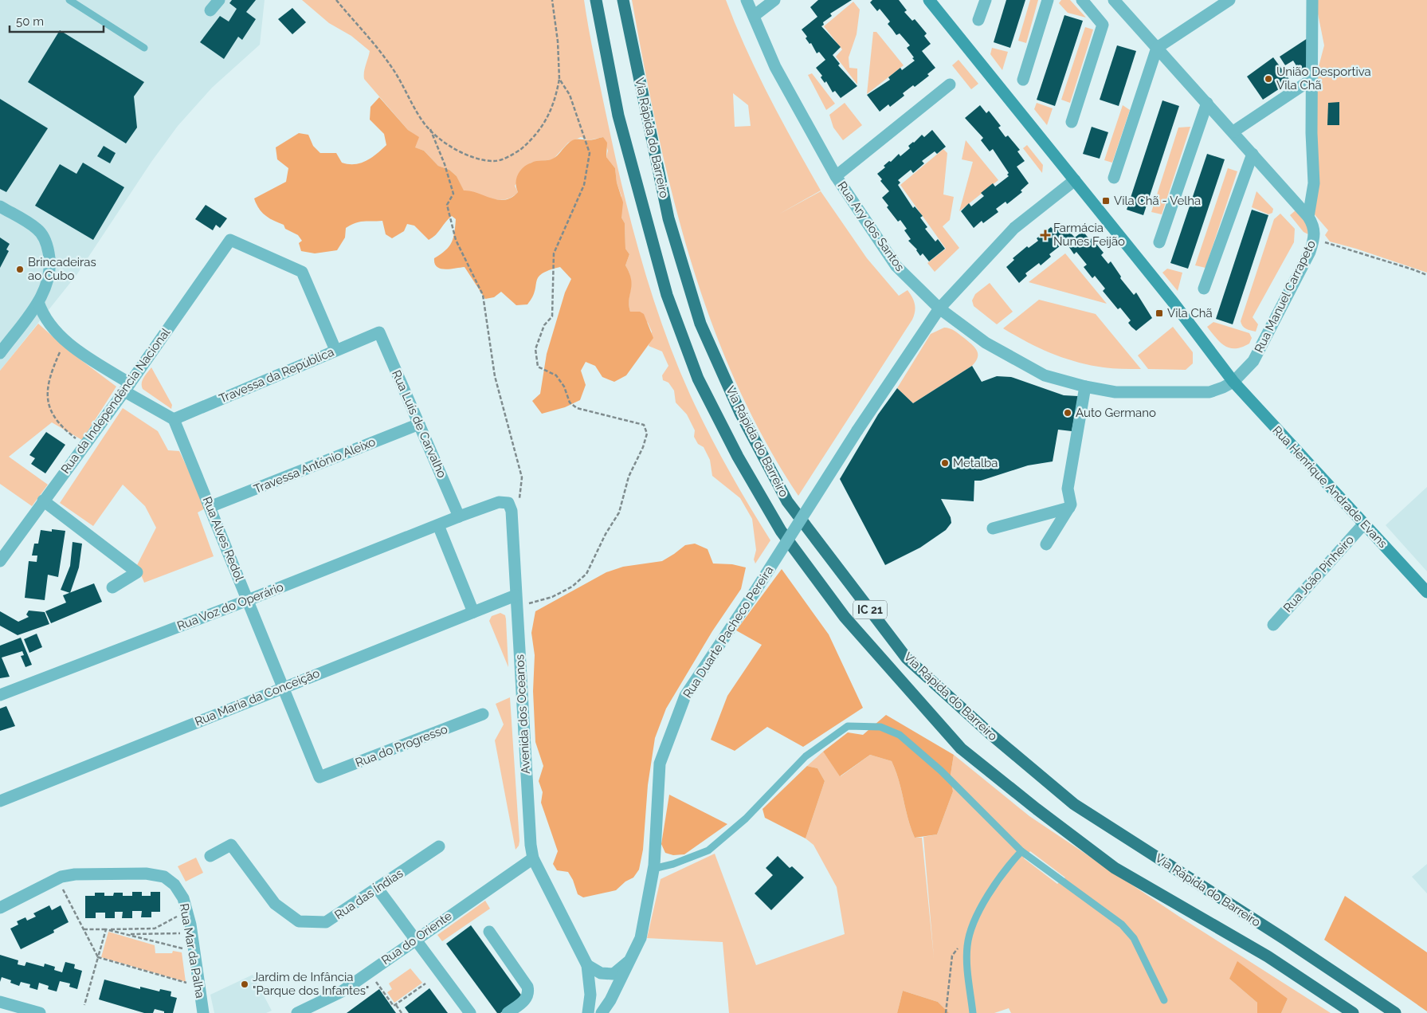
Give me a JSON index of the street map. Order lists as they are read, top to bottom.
{
  "streets": {
    "highway": ["Via Rápida do Barreiro", "IC 21"],
    "main road": ["Rua Henrique Andrade Evans"],
    "street": [
      "Rua Ary dos Santos",
      "Rua Manuel Carrapeto",
      "Travessa da República",
      "Rua da Independência Nacional",
      "Rua Luís de Carvalho",
      "Travessa António Aleixo",
      "Rua Alves Redol",
      "Rua João Pinheiro",
      "Rua Voz do Operário",
      "Rua Duarte Pacheco Pereira",
      "Rua Maria da Conceição",
      "Avenida dos Oceanos",
      "Rua do Progresso",
      "Rua das Índias",
      "Rua do Oriente",
      "Rua Mar da Palha"
    ]
  },
  "crossings": [
    ["Rua Ary dos Santos", "Rua Manuel Carrapeto"],
    ["Rua Ary dos Santos", "Rua Henrique Andrade Evans"],
    ["Rua Ary dos Santos", "Rua Duarte Pacheco Pereira"],
    ["Rua Manuel Carrapeto", "Rua Henrique Andrade Evans"],
    ["Travessa da República", "Rua da Independência Nacional"],
    ["Travessa da República", "Rua Luís de Carvalho"],
    ["Travessa da República", "Rua Alves Redol"],
    ["Rua Luís de Carvalho", "Travessa António Aleixo"],
    ["Rua Luís de Carvalho", "Rua Voz do Operário"],
    ["Rua Luís de Carvalho", "Avenida dos Oceanos"],
    ["Travessa António Aleixo", "Rua Alves Redol"],
    ["Rua Henrique Andrade Evans", "Rua João Pinheiro"],
    ["Rua Henrique Andrade Evans", "Rua Duarte Pacheco Pereira"],
    ["Rua Alves Redol", "Rua Voz do Operário"],
    ["Rua Alves Redol", "Rua Maria da Conceição"],
    ["Rua Alves Redol", "Rua do Progresso"],
    ["Rua Voz do Operário", "Avenida dos Oceanos"],
    ["Rua Maria da Conceição", "Avenida dos Oceanos"],
    ["Avenida dos Oceanos", "Rua do Oriente"]
  ],
  "places": {
    "other": [
      "União Desportiva Vila Chã",
      "Brincadeiras ao Cubo",
      "Auto Germano",
      "Metalba",
      "Jardim de Infância \"Parque dos Infantes\""
    ],
    "transit": ["Vila Chã - Velha", "Vila Chã"],
    "health": ["Farmácia Nunes Feijão"]
  },
  "scale_bar": "50 m"
}
